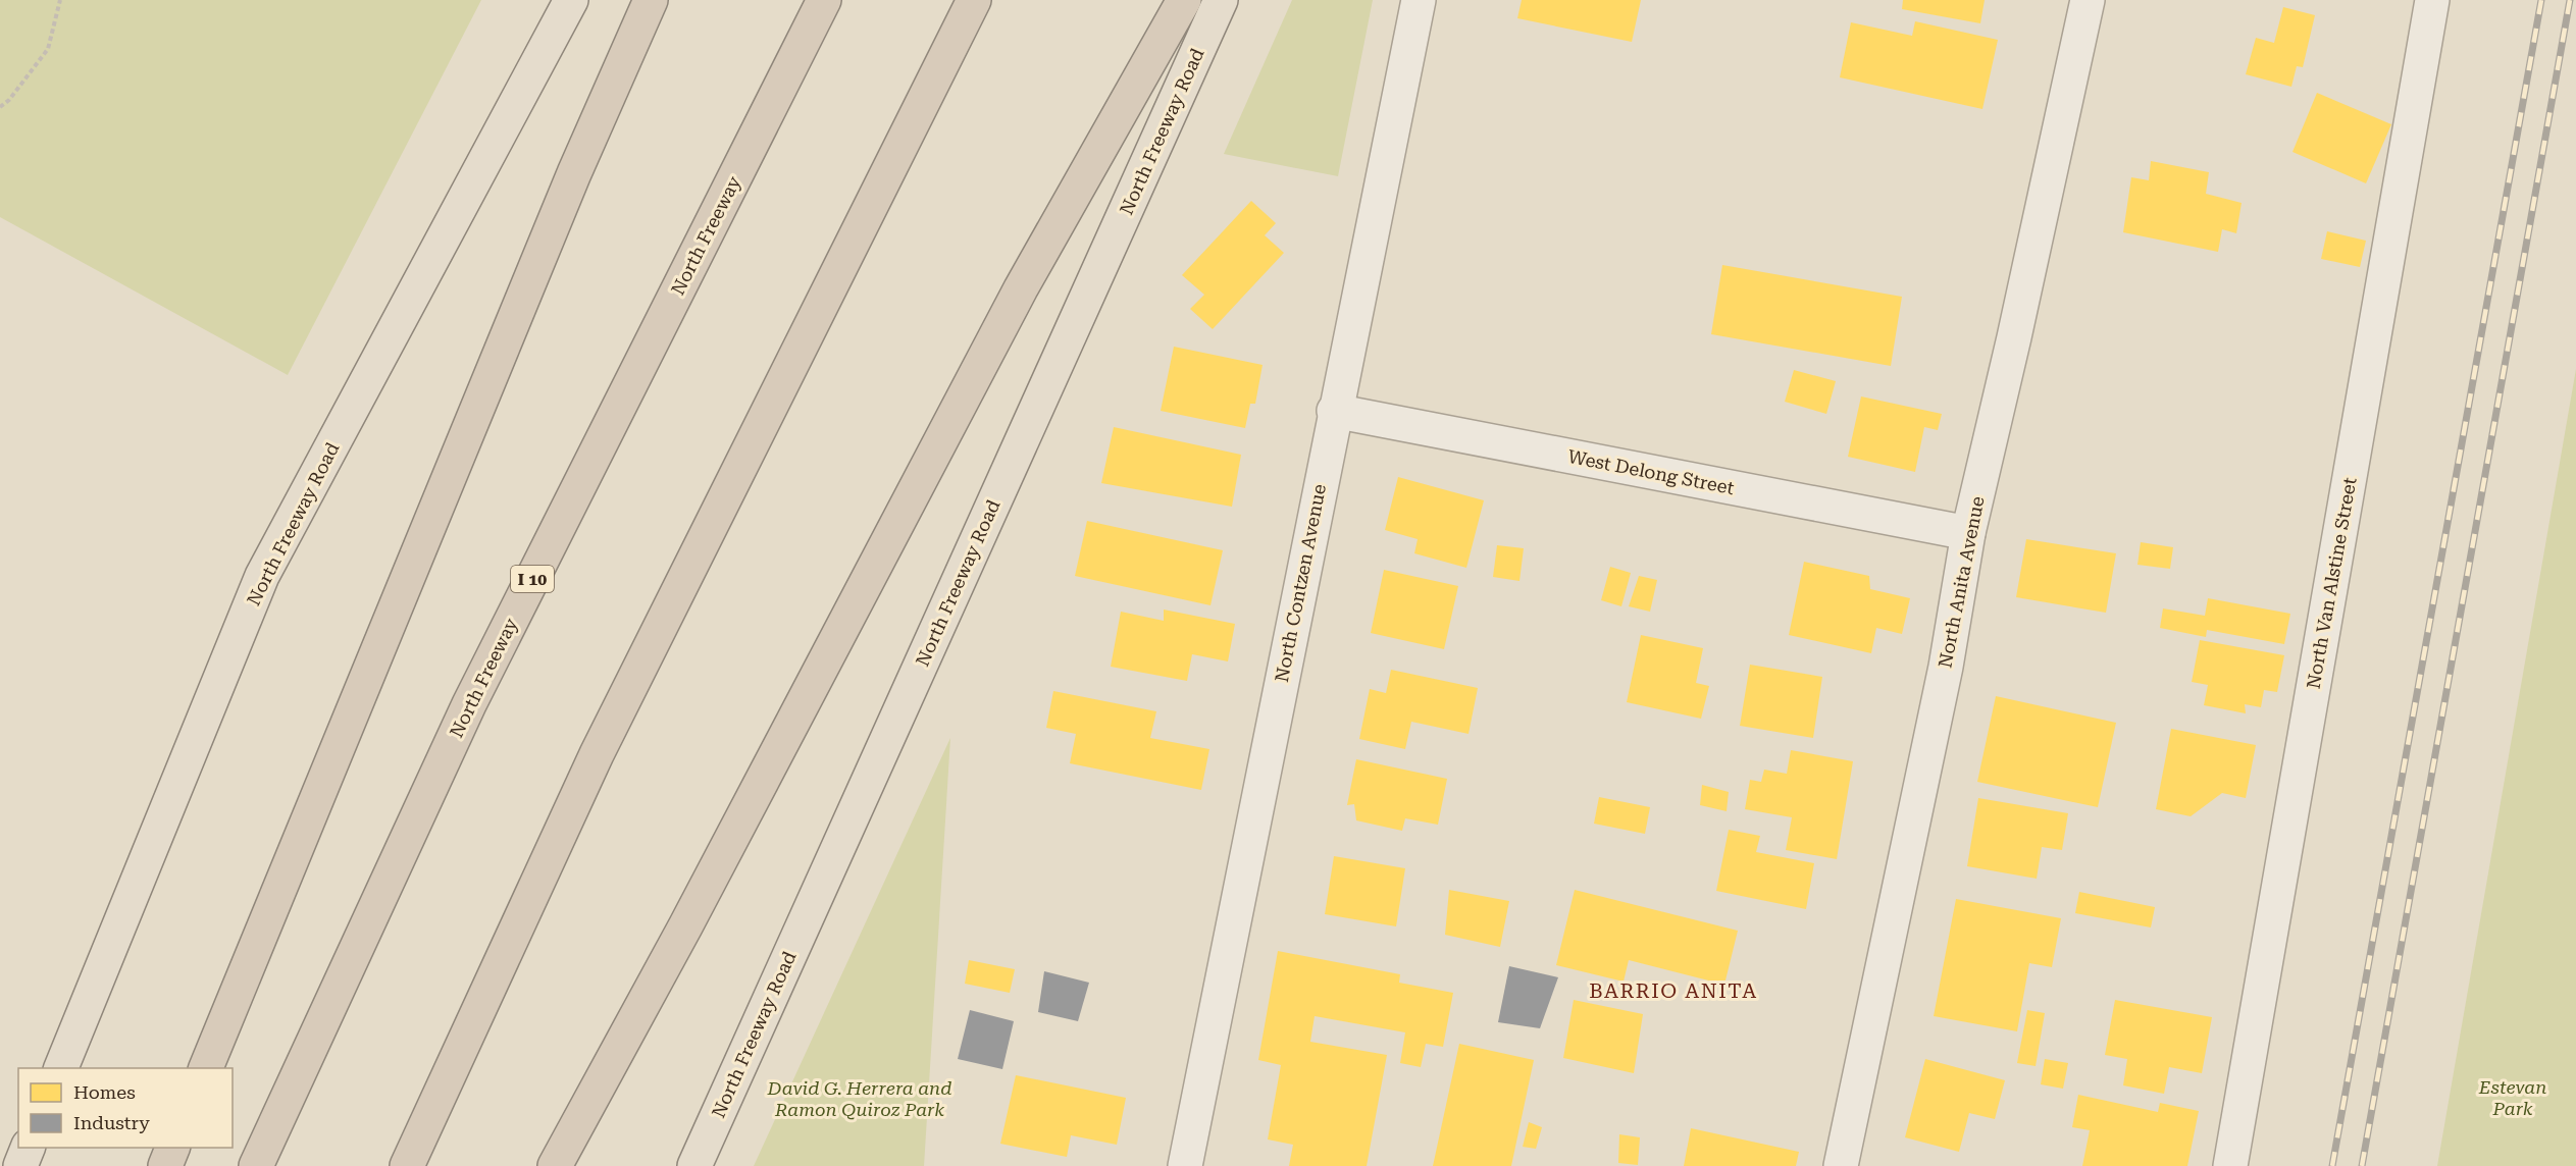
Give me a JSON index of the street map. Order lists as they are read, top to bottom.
{
  "streets": {
    "highway": ["North Freeway", "I 10"],
    "main road": ["North Freeway Road"],
    "street": [
      "West Delong Street",
      "North Anita Avenue",
      "North Contzen Avenue",
      "North Van Alstine Street"
    ]
  },
  "crossings": [
    ["West Delong Street", "North Anita Avenue"],
    ["West Delong Street", "North Contzen Avenue"]
  ],
  "districts": ["BARRIO ANITA"],
  "parks": ["Estevan Park", "David G. Herrera and Ramon Quiroz Park"],
  "legend": ["Homes", "Industry"]
}
